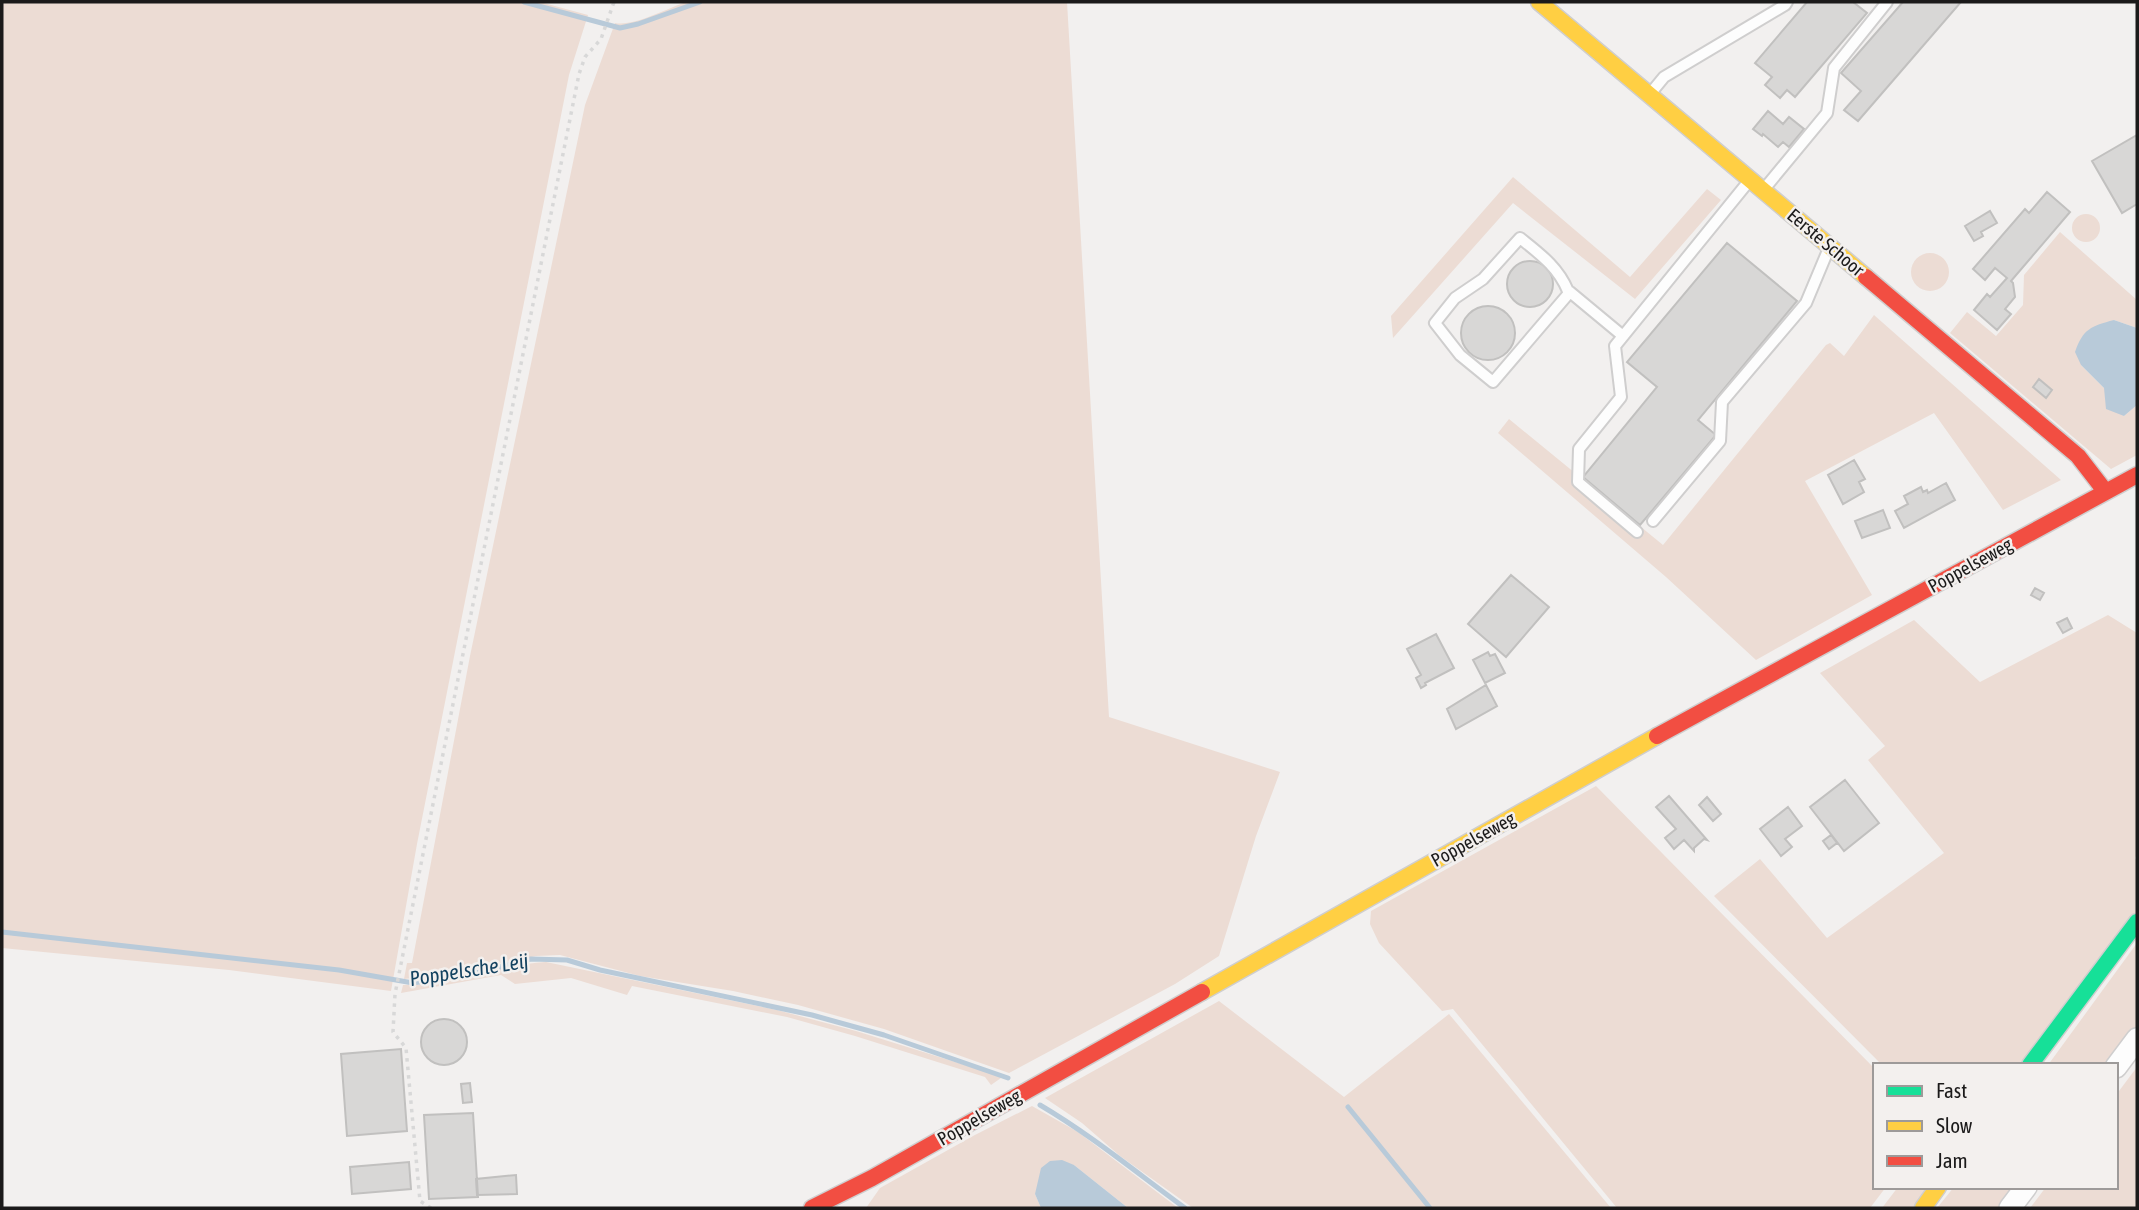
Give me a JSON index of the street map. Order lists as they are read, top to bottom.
{
  "streets": {
    "street": ["Eerste Schoor", "Poppelseweg"]
  },
  "crossings": [
    ["Eerste Schoor", "Poppelseweg"]
  ],
  "water": ["Poppelsche Leij"],
  "legend": ["Fast", "Slow", "Jam"]
}
